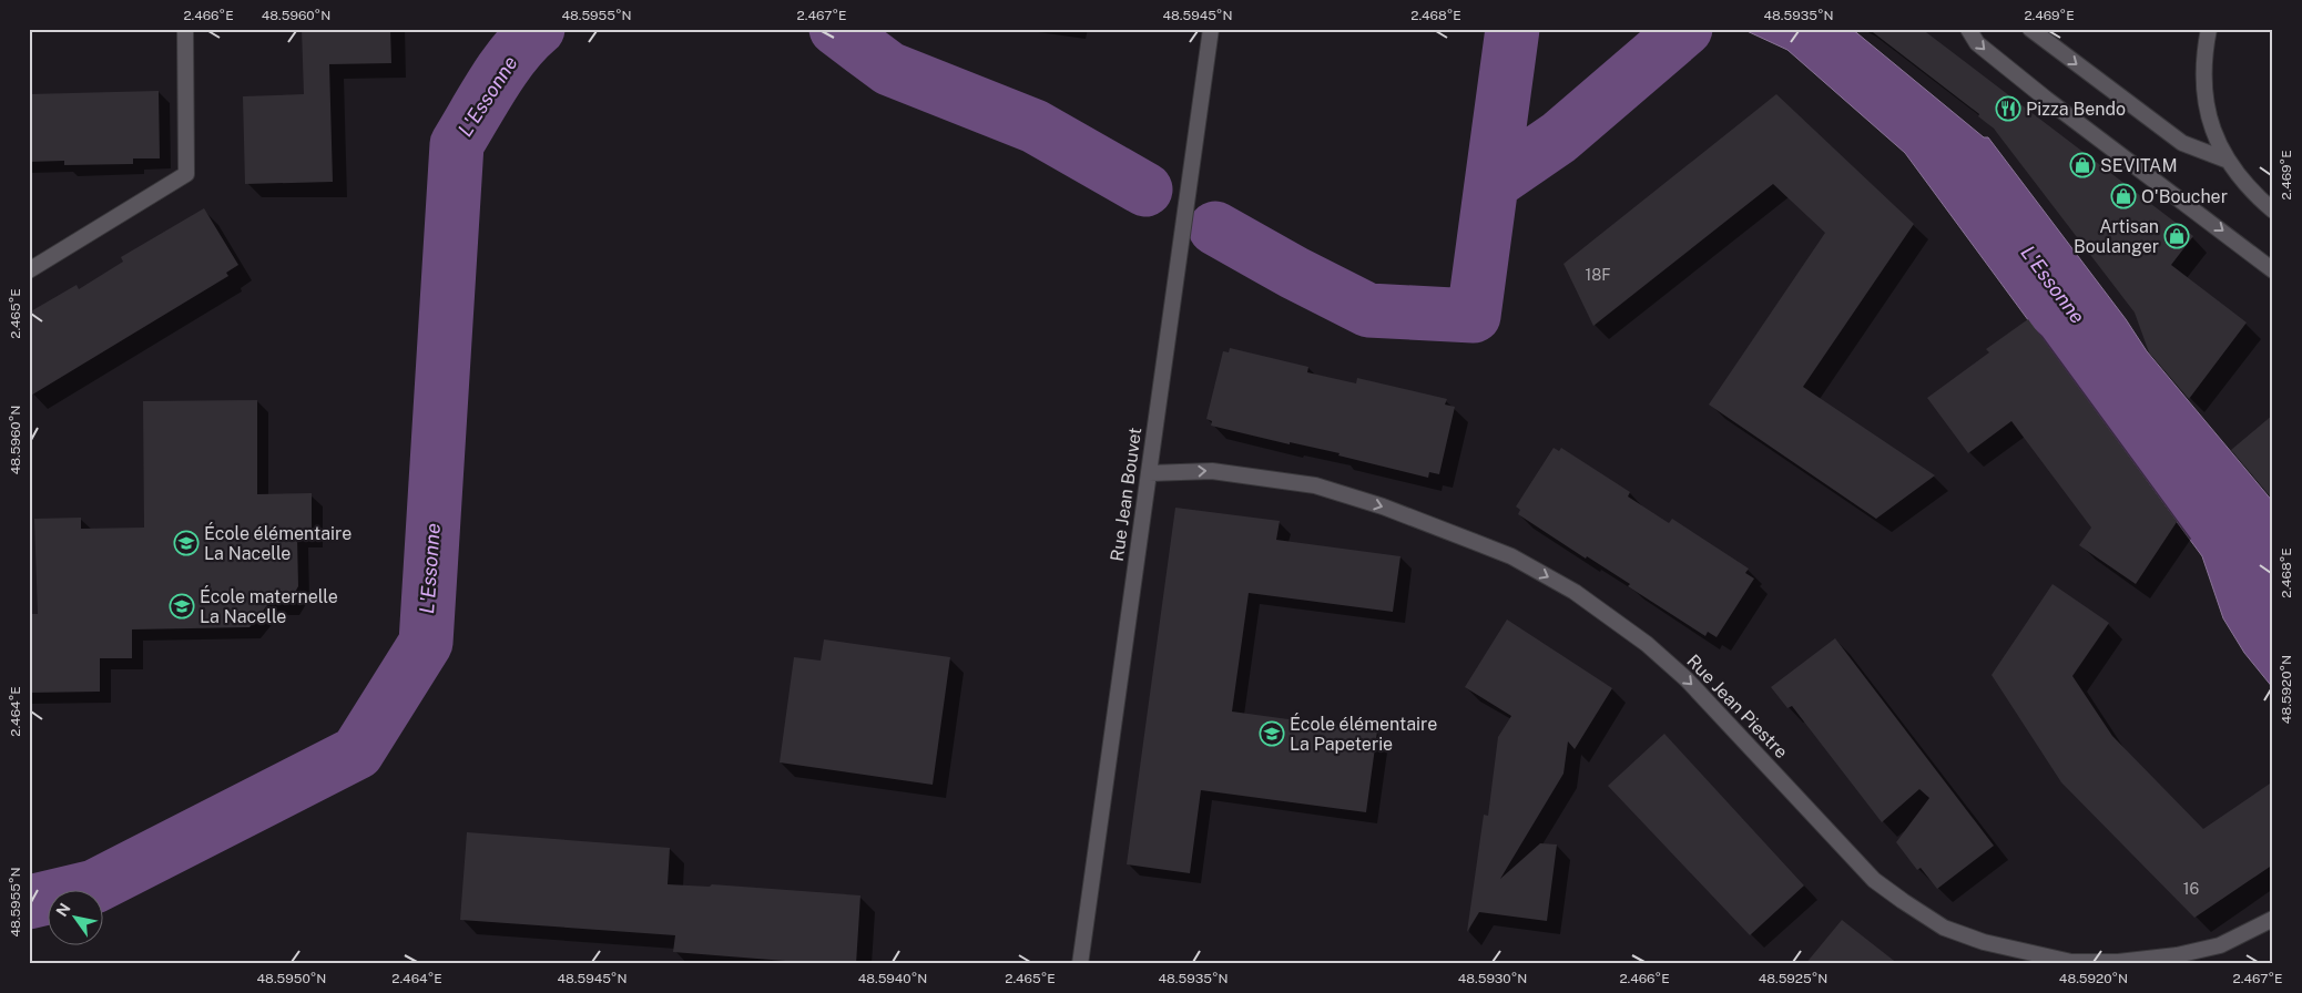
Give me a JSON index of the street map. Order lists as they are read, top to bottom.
{
  "streets": {
    "street": ["Rue Jean Bouvet", "Rue Jean Piestre"]
  },
  "crossings": [
    ["Rue Jean Bouvet", "Rue Jean Piestre"]
  ],
  "one_way": ["Rue Jean Piestre"],
  "water": ["L'Essonne"],
  "places": {
    "restaurant": ["Pizza Bendo"],
    "shop": ["SEVITAM", "O'Boucher", "Artisan Boulanger"],
    "school or university": ["École élémentaire La Nacelle", "École maternelle La Nacelle", "École élémentaire La Papeterie"]
  },
  "house_numbers": ["18F", "16"],
  "north": "top left",
  "coordinates": [
    "2.466°E",
    "48.5960°N",
    "48.5955°N",
    "2.467°E",
    "48.5945°N",
    "2.468°E",
    "48.5935°N",
    "2.469°E",
    "2.465°E",
    "48.5920°N",
    "2.464°E",
    "48.5950°N",
    "48.5940°N",
    "48.5930°N",
    "48.5925°N"
  ]
}
